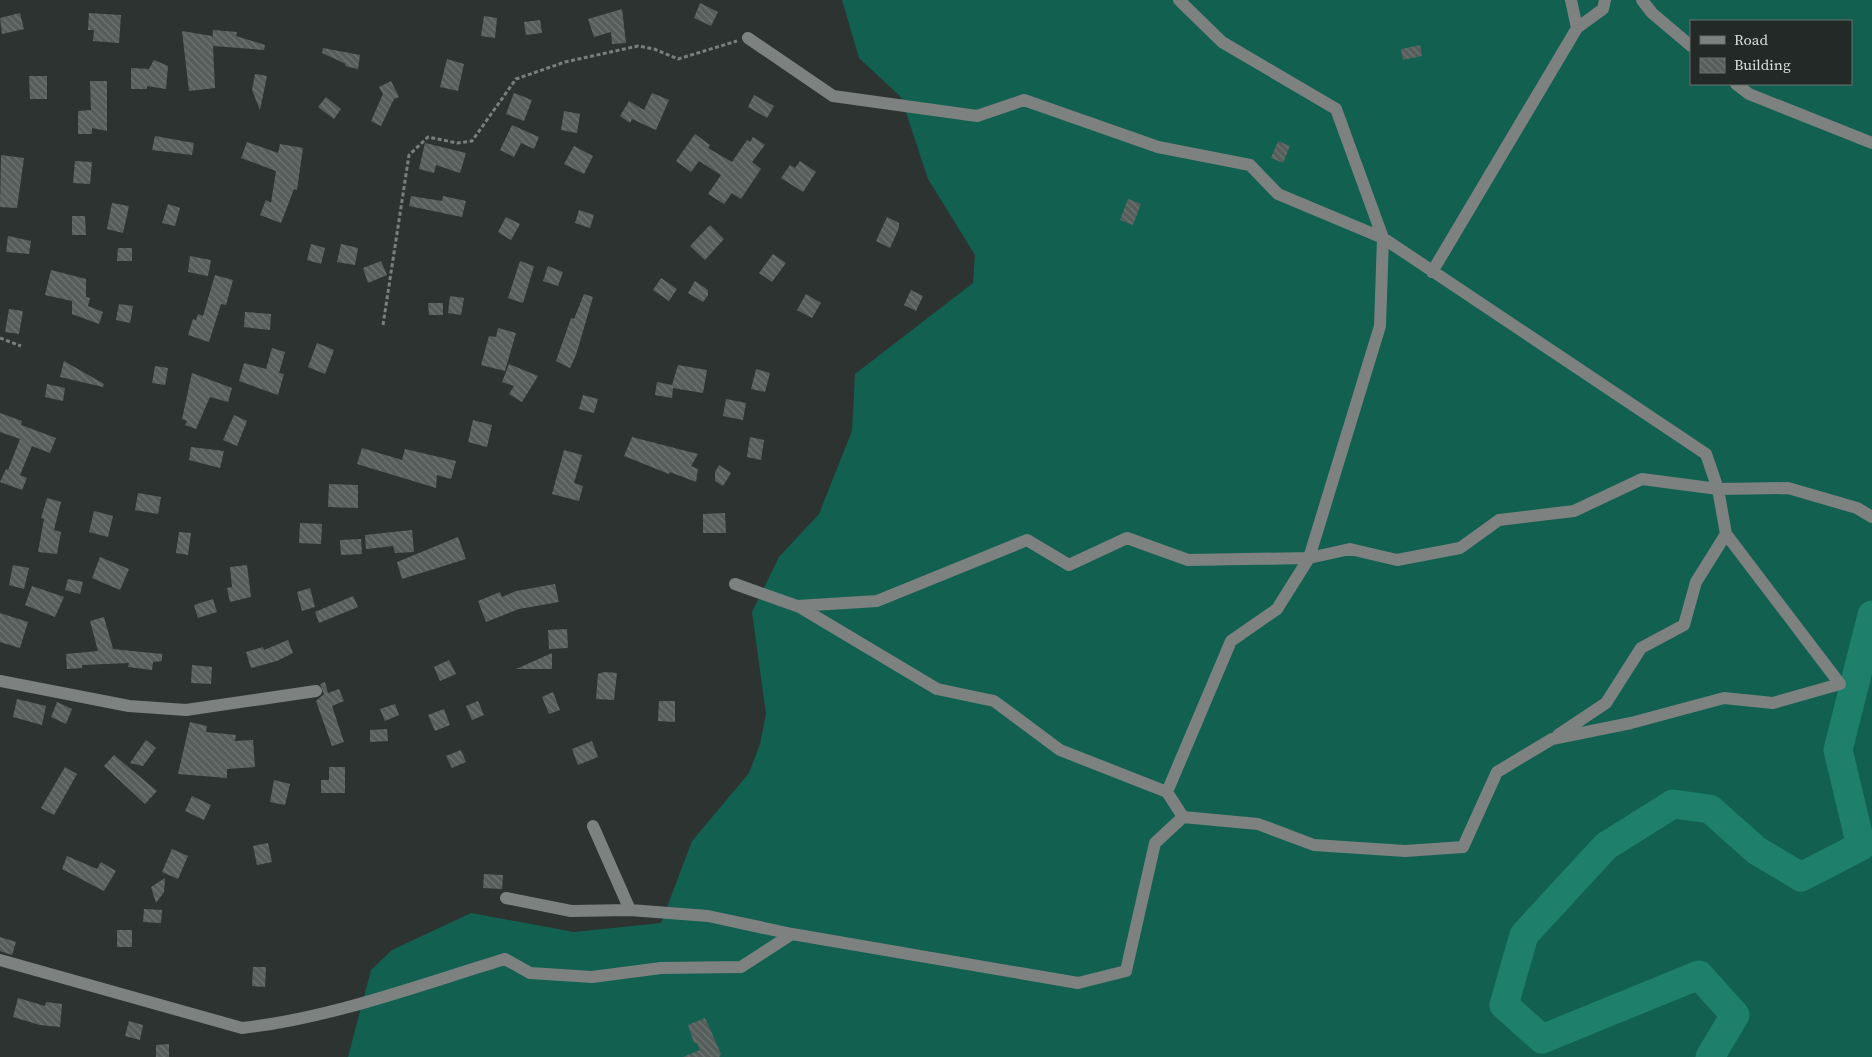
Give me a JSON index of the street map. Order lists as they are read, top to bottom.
{
  "legend": ["Road", "Building"]
}
